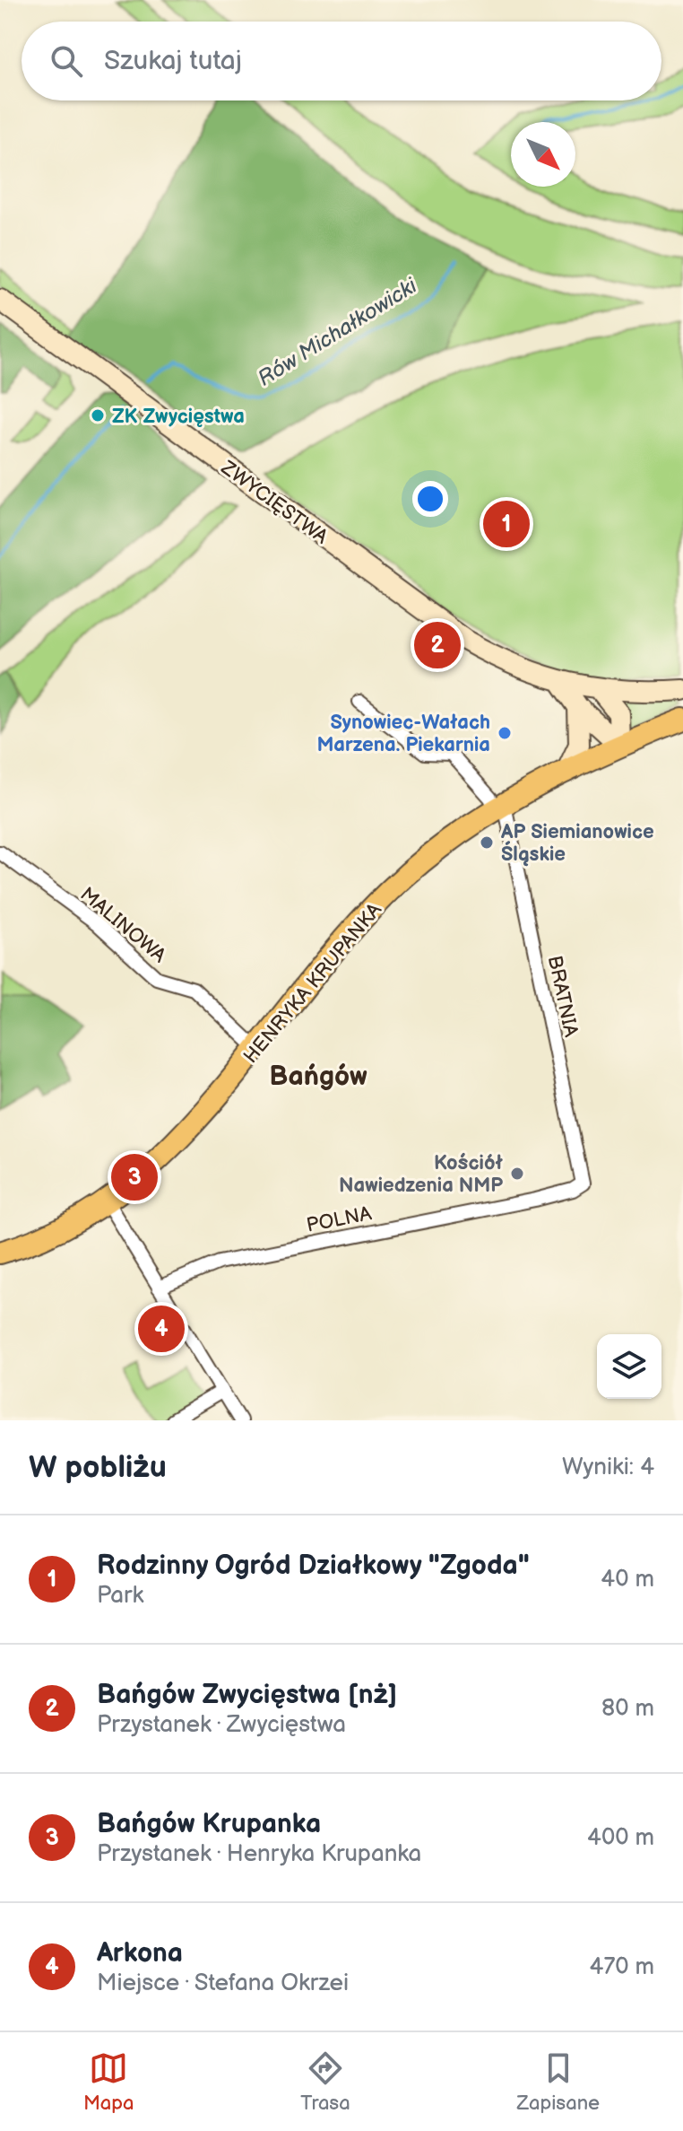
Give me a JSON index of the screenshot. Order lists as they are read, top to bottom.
{
  "streets": {
    "main road": ["ZWYCIĘSTWA", "HENRYKA KRUPANKA"],
    "street": ["MALINOWA", "BRATNIA", "POLNA"]
  },
  "crossings": [
    ["MALINOWA", "HENRYKA KRUPANKA"],
    ["HENRYKA KRUPANKA", "BRATNIA"],
    ["BRATNIA", "POLNA"]
  ],
  "districts": ["Bańgów"],
  "water": ["Rów Michałkowicki"],
  "places": [
    "ZK Zwycięstwa",
    "Synowiec-Wałach Marzena. Piekarnia",
    "AP Siemianowice Śląskie",
    "Kościół Nawiedzenia NMP"
  ],
  "north": "bottom right",
  "page": {
    "search": "Szukaj tutaj",
    "pins": [
      "1",
      "2",
      "3",
      "4"
    ],
    "heading": ["W pobliżu", "Wyniki: 4"],
    "list": [
      {
        "mark": "1",
        "name": "Rodzinny Ogród Działkowy \"Zgoda\"",
        "note": "Park",
        "value": "40 m"
      },
      {
        "mark": "2",
        "name": "Bańgów Zwycięstwa [nż]",
        "note": "Przystanek · Zwycięstwa",
        "value": "80 m"
      },
      {
        "mark": "3",
        "name": "Bańgów Krupanka",
        "note": "Przystanek · Henryka Krupanka",
        "value": "400 m"
      },
      {
        "mark": "4",
        "name": "Arkona",
        "note": "Miejsce · Stefana Okrzei",
        "value": "470 m"
      }
    ],
    "nav": ["Mapa", "Trasa", "Zapisane"]
  }
}
